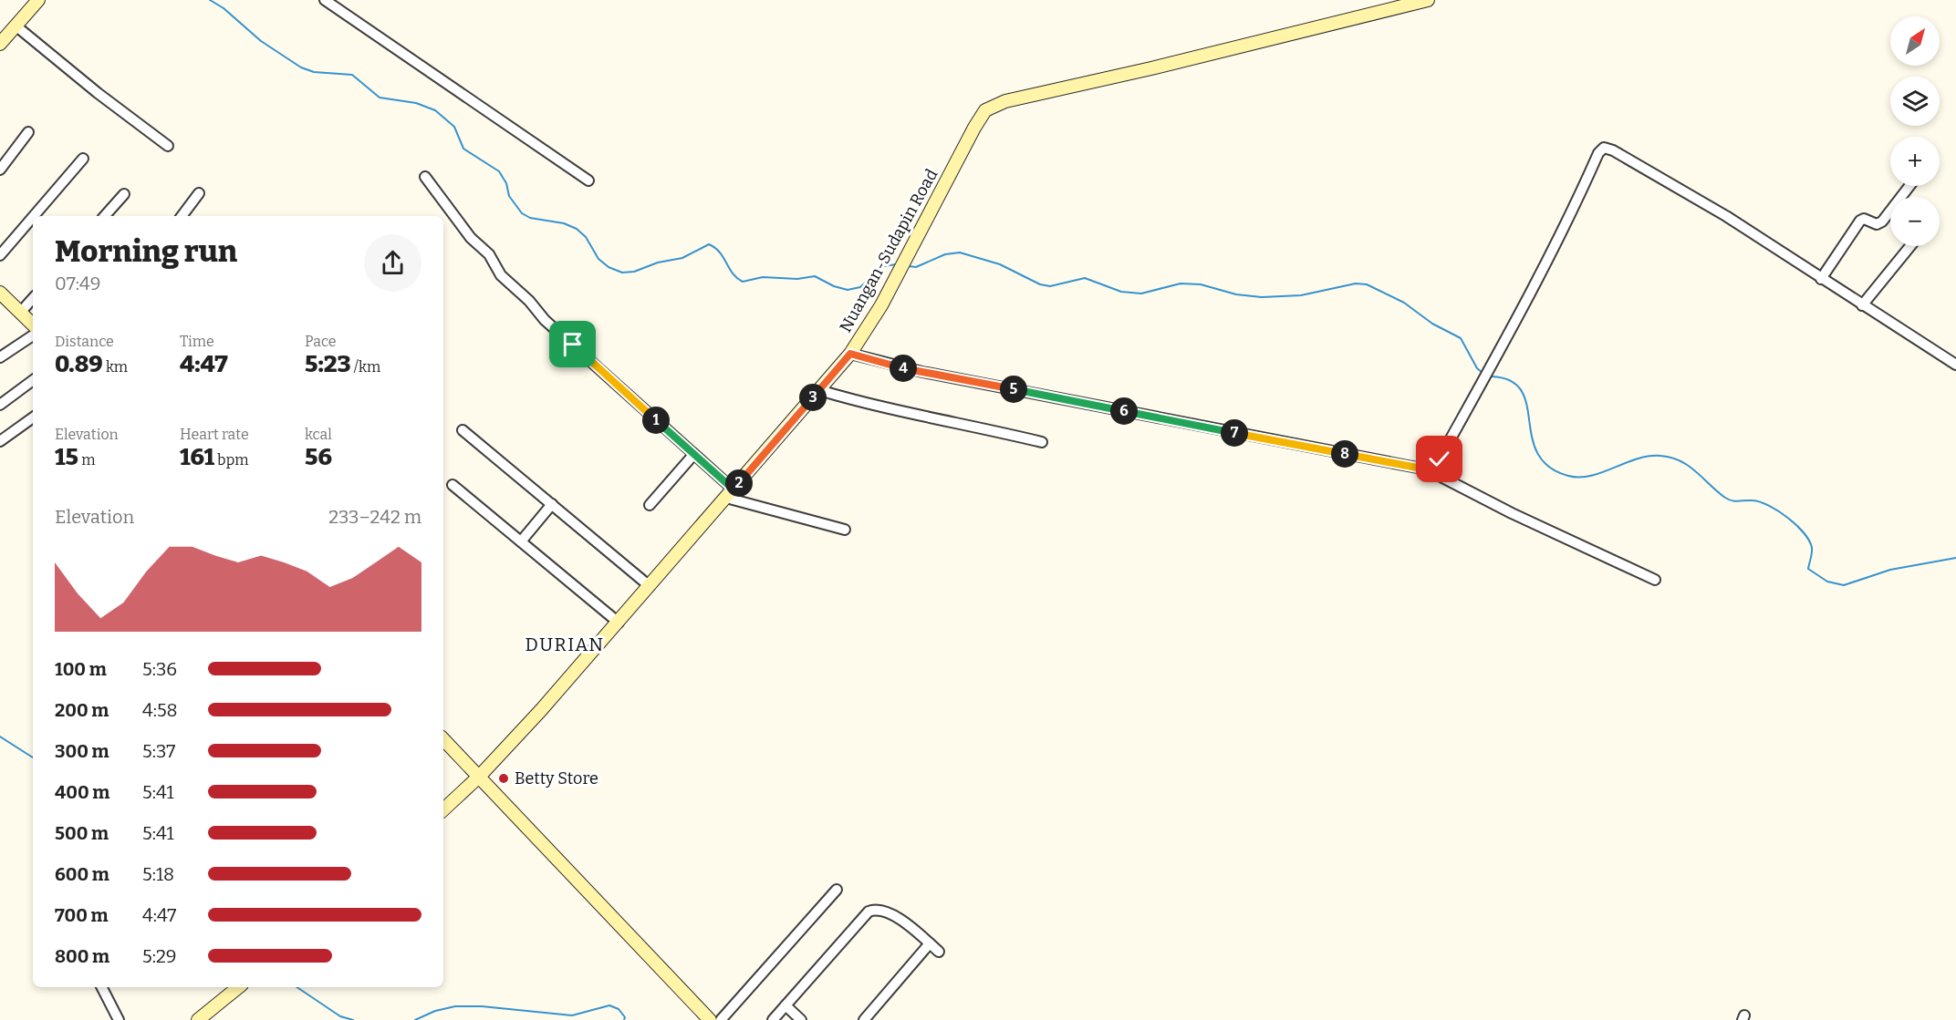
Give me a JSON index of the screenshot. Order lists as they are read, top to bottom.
{
  "streets": {
    "street": ["Nuangan-Sudapin Road"]
  },
  "districts": ["DURIAN"],
  "places": ["Betty Store"],
  "north": "top right",
  "page": {
    "map_buttons": ["+", "−"],
    "heading": ["Morning run", "07:49"],
    "stats": [
      ["Distance", "0.89 km"],
      ["Time", "4:47"],
      ["Pace", "5:23 /km"],
      ["Elevation", "15 m"],
      ["Heart rate", "161 bpm"],
      ["kcal", "56"]
    ],
    "pins": [
      "4",
      "5",
      "3",
      "6",
      "1",
      "7",
      "8",
      "2"
    ],
    "chart": ["Elevation", "233–242 m"],
    "list": [
      {
        "name": "100 m",
        "note": "5:36"
      },
      {
        "name": "200 m",
        "note": "4:58"
      },
      {
        "name": "300 m",
        "note": "5:37"
      },
      {
        "name": "400 m",
        "note": "5:41"
      },
      {
        "name": "500 m",
        "note": "5:41"
      },
      {
        "name": "600 m",
        "note": "5:18"
      },
      {
        "name": "700 m",
        "note": "4:47"
      },
      {
        "name": "800 m",
        "note": "5:29"
      }
    ]
  }
}
